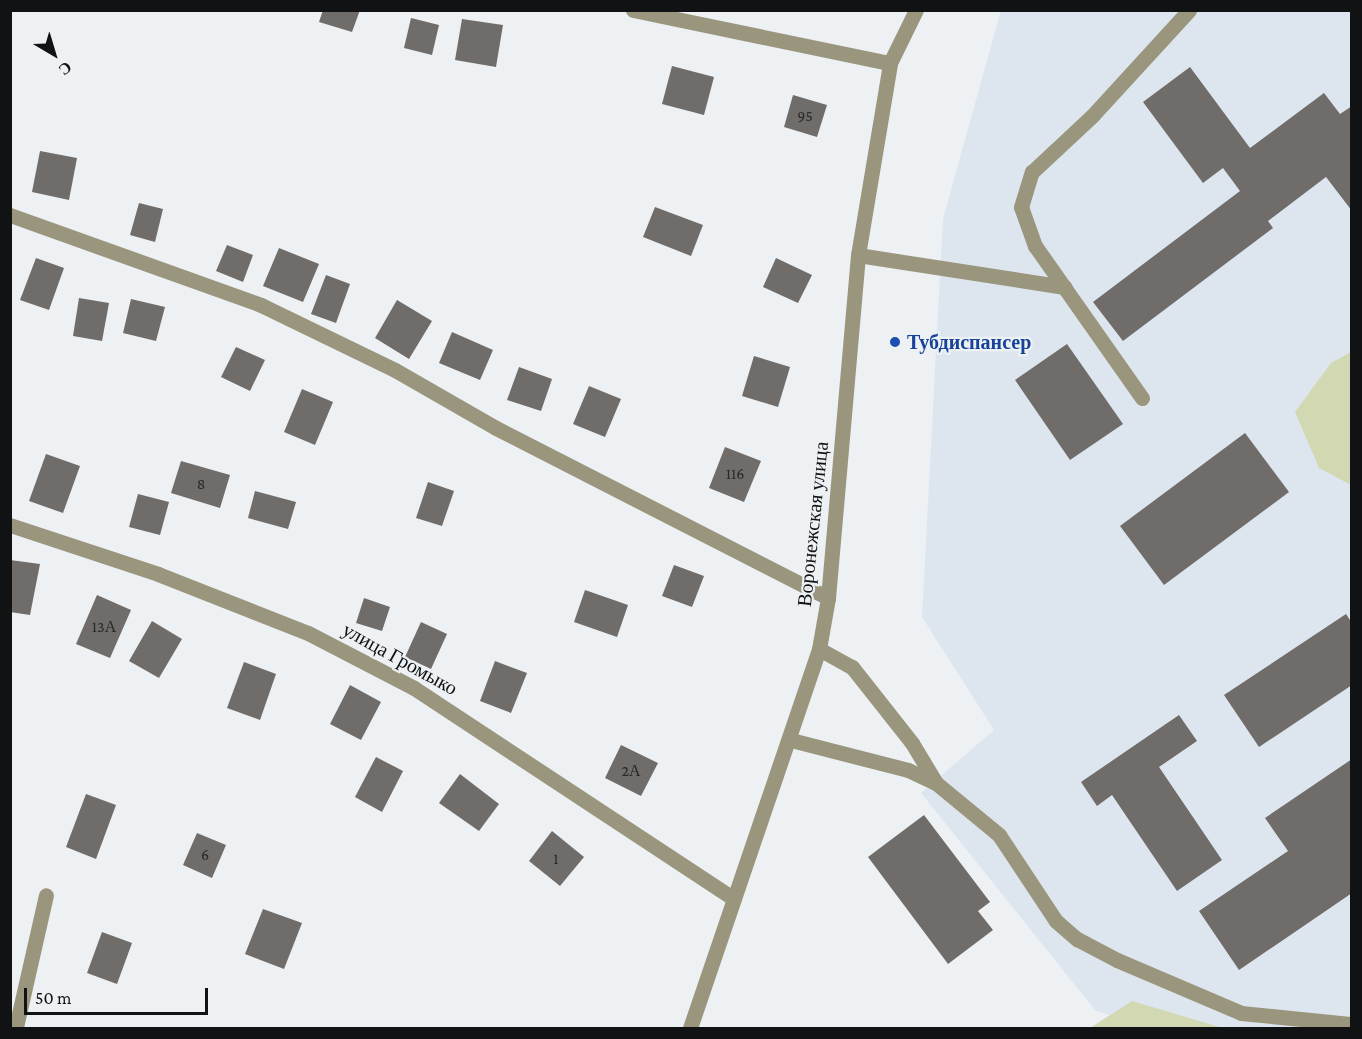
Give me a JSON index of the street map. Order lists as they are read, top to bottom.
{
  "streets": {
    "street": ["Воронежская улица", "улица Громыко"]
  },
  "crossings": [
    ["Воронежская улица", "улица Громыко"]
  ],
  "places": ["Тубдиспансер"],
  "house_numbers": [
    "95",
    "116",
    "8",
    "13А",
    "2А",
    "6",
    "1"
  ],
  "scale_bar": "50 m",
  "north": "bottom right"
}
